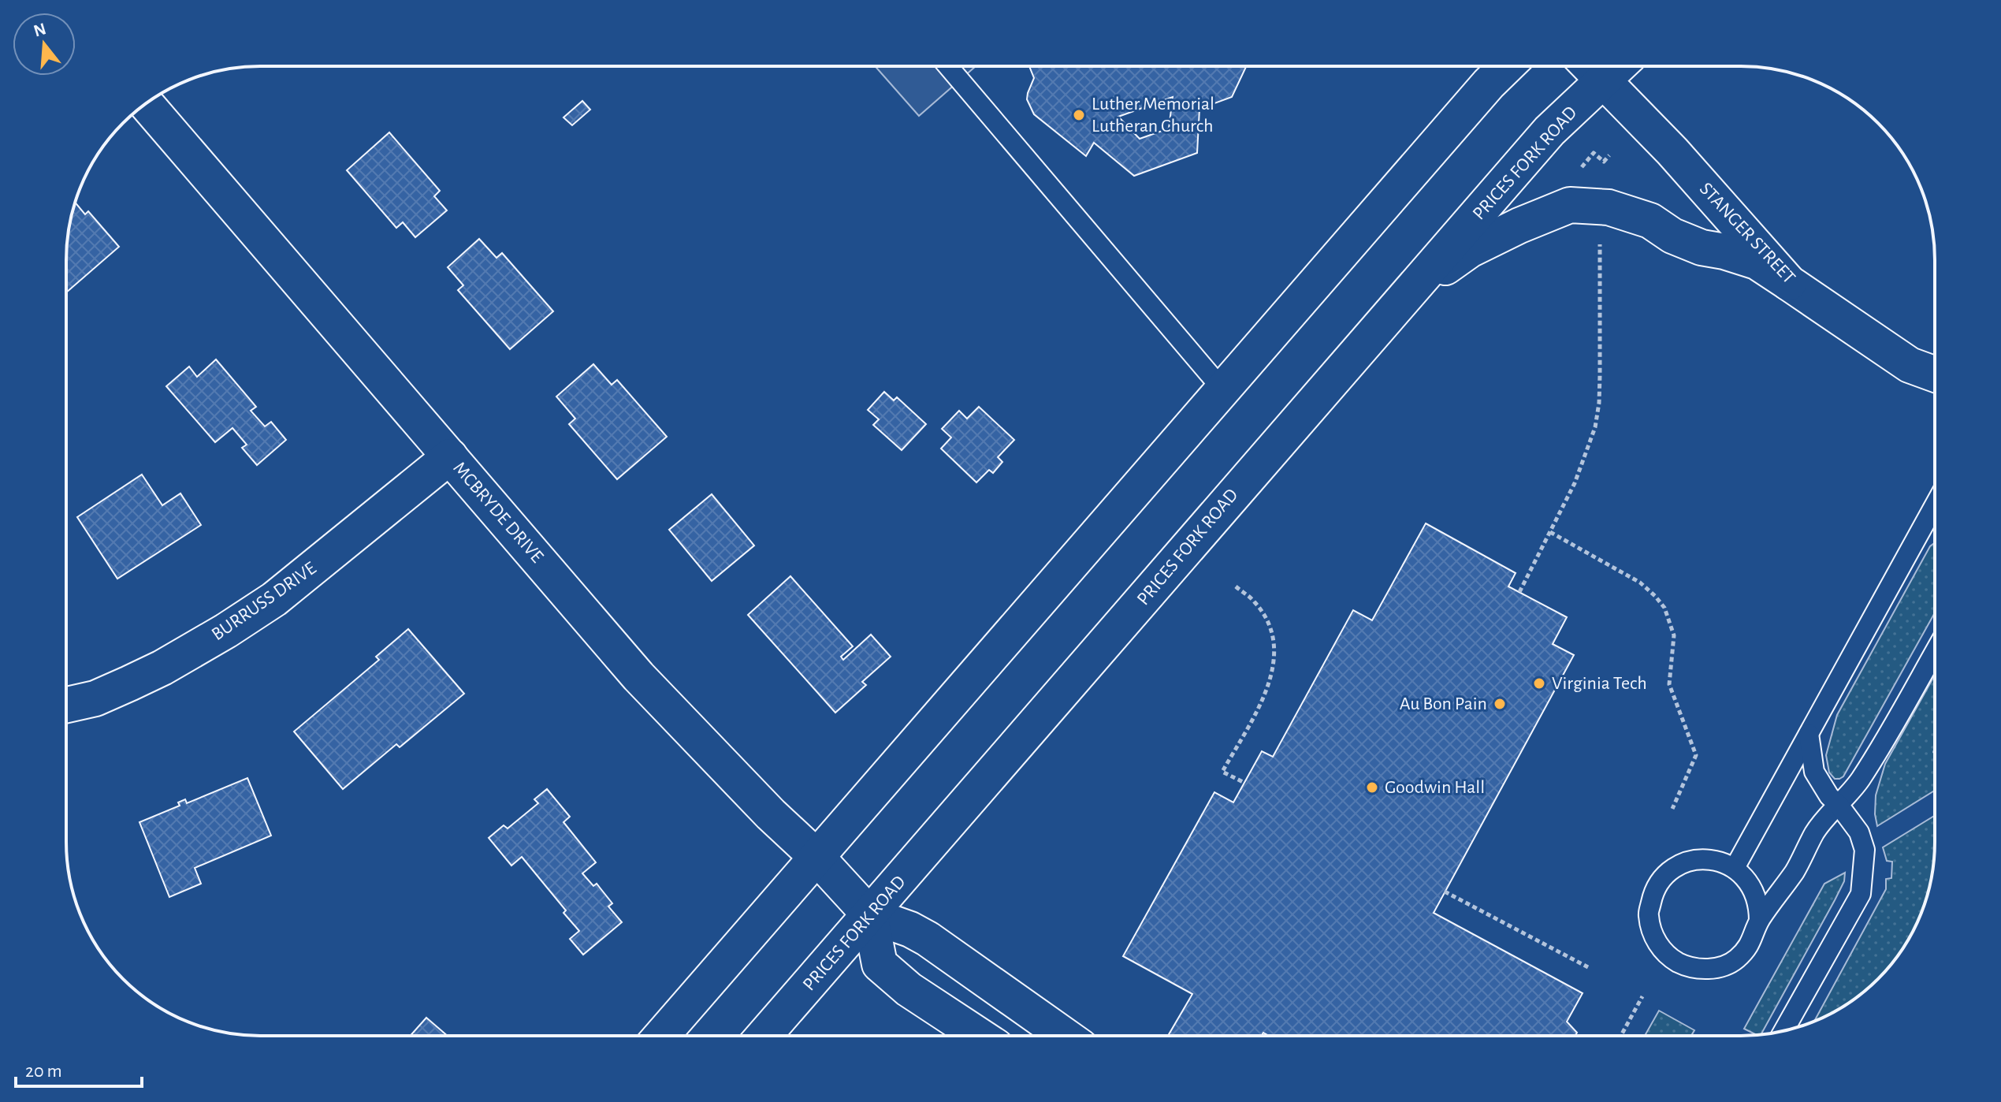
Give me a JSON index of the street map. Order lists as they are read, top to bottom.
{
  "streets": {
    "main road": [
      "PRICES FORK ROAD",
      "STANGER STREET",
      "MCBRYDE DRIVE",
      "BURRUSS DRIVE"
    ]
  },
  "crossings": [
    ["PRICES FORK ROAD", "STANGER STREET"],
    ["PRICES FORK ROAD", "MCBRYDE DRIVE"],
    ["MCBRYDE DRIVE", "BURRUSS DRIVE"]
  ],
  "places": [
    "Luther Memorial Lutheran Church",
    "Virginia Tech",
    "Au Bon Pain",
    "Goodwin Hall"
  ],
  "scale_bar": "20 m",
  "north": "top"
}
